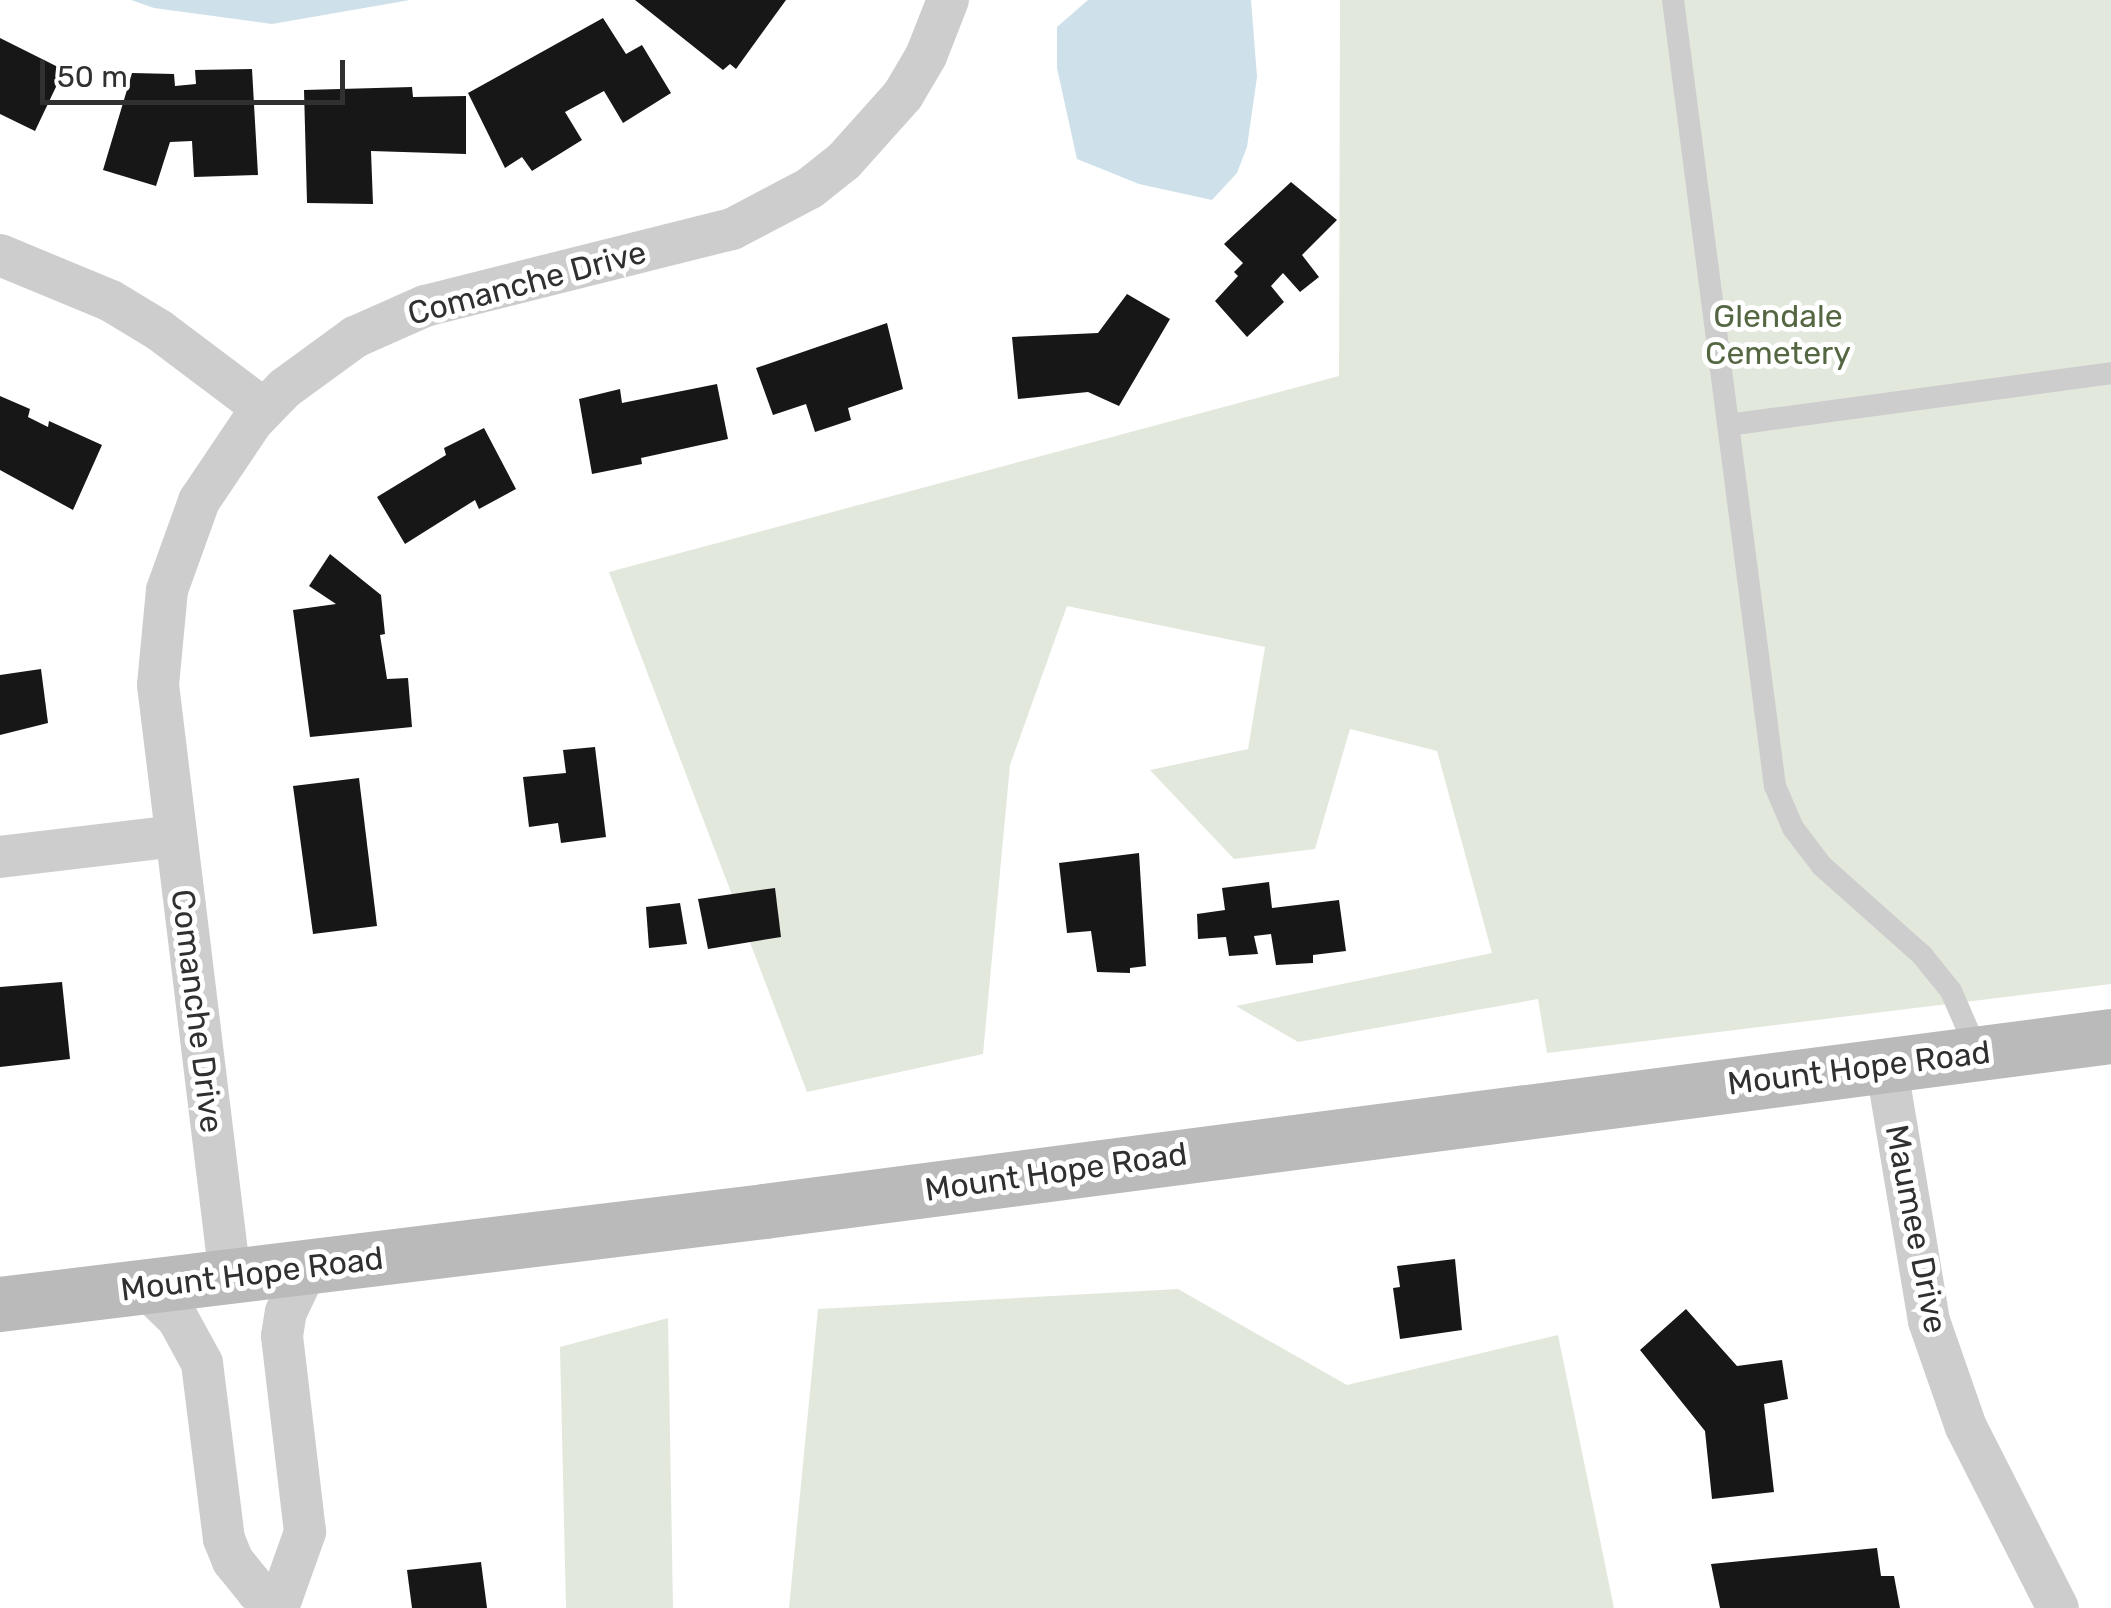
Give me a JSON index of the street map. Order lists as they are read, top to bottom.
{
  "streets": {
    "street": ["Comanche Drive", "Mount Hope Road", "Maumee Drive"]
  },
  "crossings": [
    ["Comanche Drive", "Mount Hope Road"],
    ["Mount Hope Road", "Maumee Drive"]
  ],
  "parks": ["Glendale Cemetery"],
  "scale_bar": "50 m"
}
